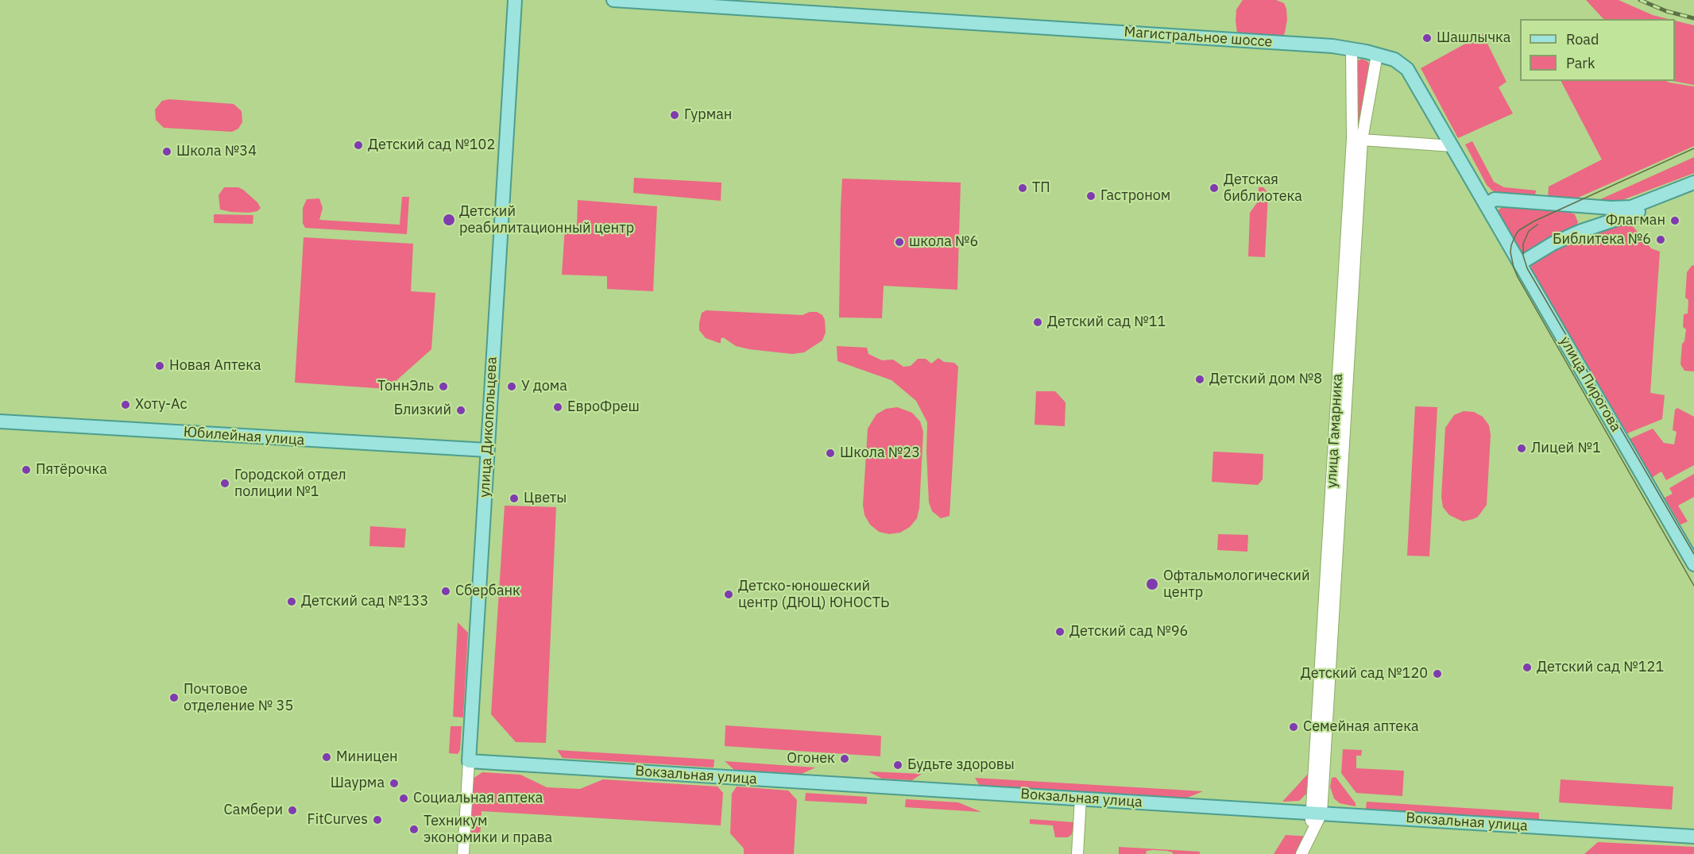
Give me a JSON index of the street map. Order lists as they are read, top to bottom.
{
  "streets": {
    "main road": [
      "Магистральное шоссе",
      "улица Пирогова",
      "улица Дикопольцева",
      "Юбилейная улица",
      "Вокзальная улица"
    ],
    "street": ["улица Гамарника"]
  },
  "crossings": [
    ["Магистральное шоссе", "улица Пирогова"],
    ["Магистральное шоссе", "улица Гамарника"],
    ["улица Дикопольцева", "Юбилейная улица"],
    ["улица Дикопольцева", "Вокзальная улица"],
    ["улица Гамарника", "Вокзальная улица"]
  ],
  "places": [
    "Шашлычка",
    "Гурман",
    "Детский сад №102",
    "Школа №34",
    "ТП",
    "Детская библиотека",
    "Гастроном",
    "Детский реабилитационный центр",
    "Флагман",
    "Библитека №6",
    "школа №6",
    "Детский сад №11",
    "Новая Аптека",
    "Детский дом №8",
    "ТоннЭль",
    "У дома",
    "Хоту-Ас",
    "ЕвроФреш",
    "Близкий",
    "Лицей №1",
    "Школа №23",
    "Пятёрочка",
    "Городской отдел полиции №1",
    "Цветы",
    "Офтальмологический центр",
    "Сбербанк",
    "Детско-юношеский центр (ДЮЦ) ЮНОСТЬ",
    "Детский сад №133",
    "Детский сад №96",
    "Детский сад №121",
    "Детский сад №120",
    "Почтовое отделение № 35",
    "Семейная аптека",
    "Миницен",
    "Огонек",
    "Будьте здоровы",
    "Шаурма",
    "Социальная аптека",
    "Самбери",
    "FitCurves",
    "Техникум экономики и права"
  ],
  "legend": ["Road", "Park"]
}
